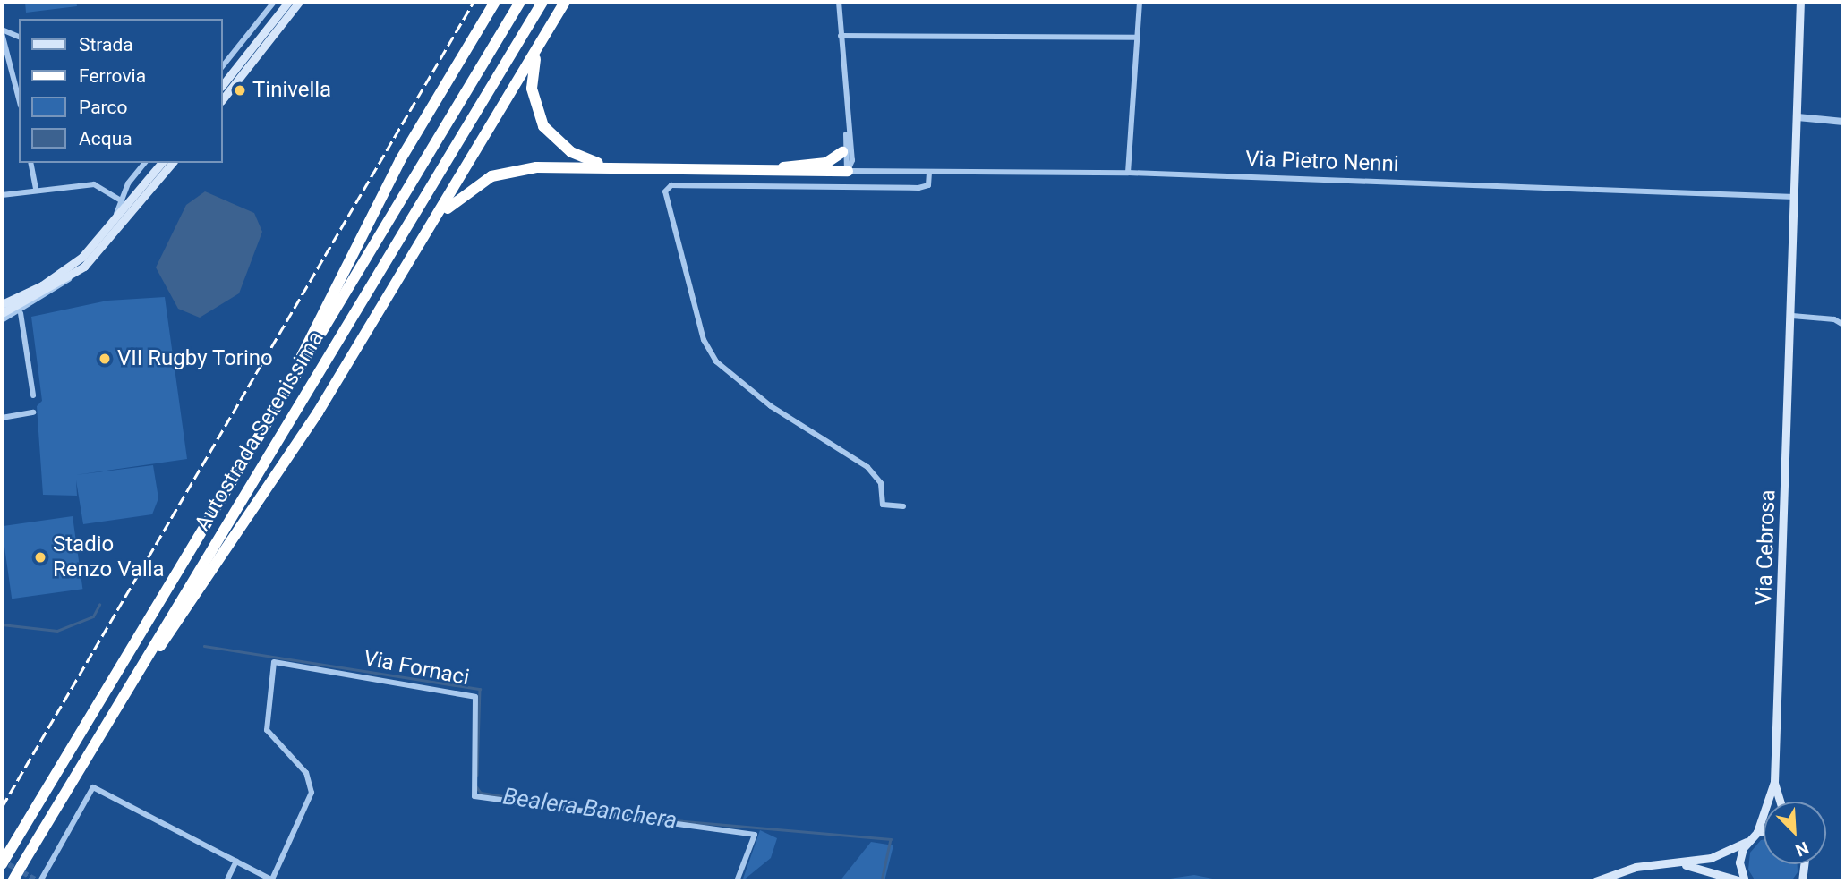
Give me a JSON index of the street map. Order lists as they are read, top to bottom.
{
  "streets": {
    "highway": ["Autostrada Serenissima"],
    "main road": ["Via Cebrosa"],
    "street": ["Via Pietro Nenni", "Via Fornaci"]
  },
  "crossings": [
    ["Via Pietro Nenni", "Via Cebrosa"]
  ],
  "water": ["Bealera Banchera"],
  "places": ["Tinivella", "VII Rugby Torino", "Stadio Renzo Valla"],
  "legend": [
    "Strada",
    "Ferrovia",
    "Parco",
    "Acqua"
  ],
  "north": "bottom right"
}
